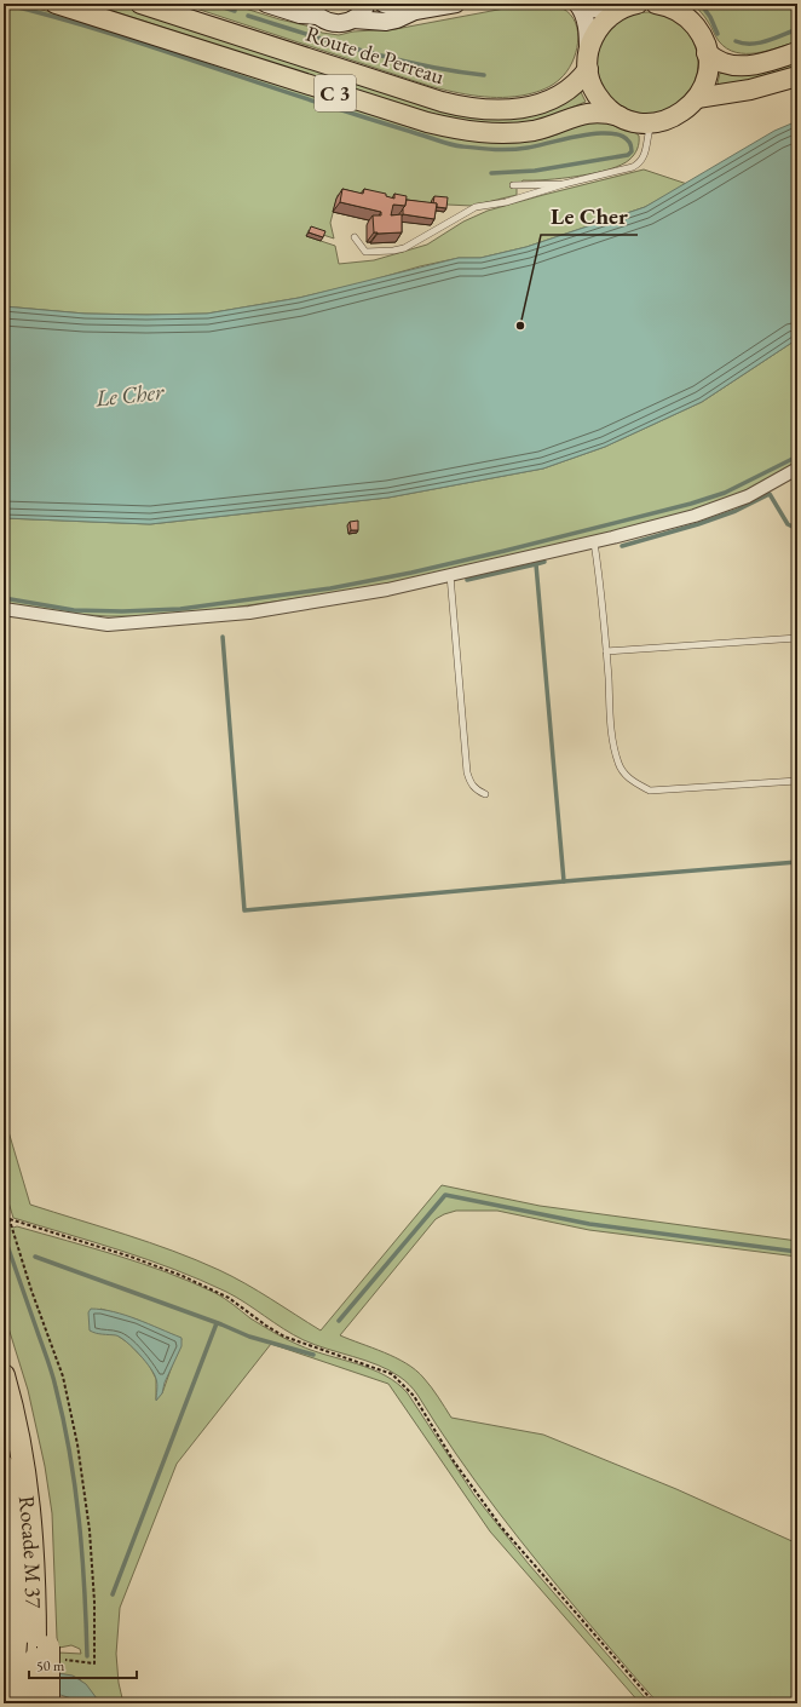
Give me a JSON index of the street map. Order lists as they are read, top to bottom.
{
  "streets": {
    "highway": ["Rocade M 37"],
    "main road": ["Route de Perreau", "C 3"]
  },
  "water": ["Le Cher"],
  "places": ["Le Cher"],
  "scale_bar": "50 m"
}
